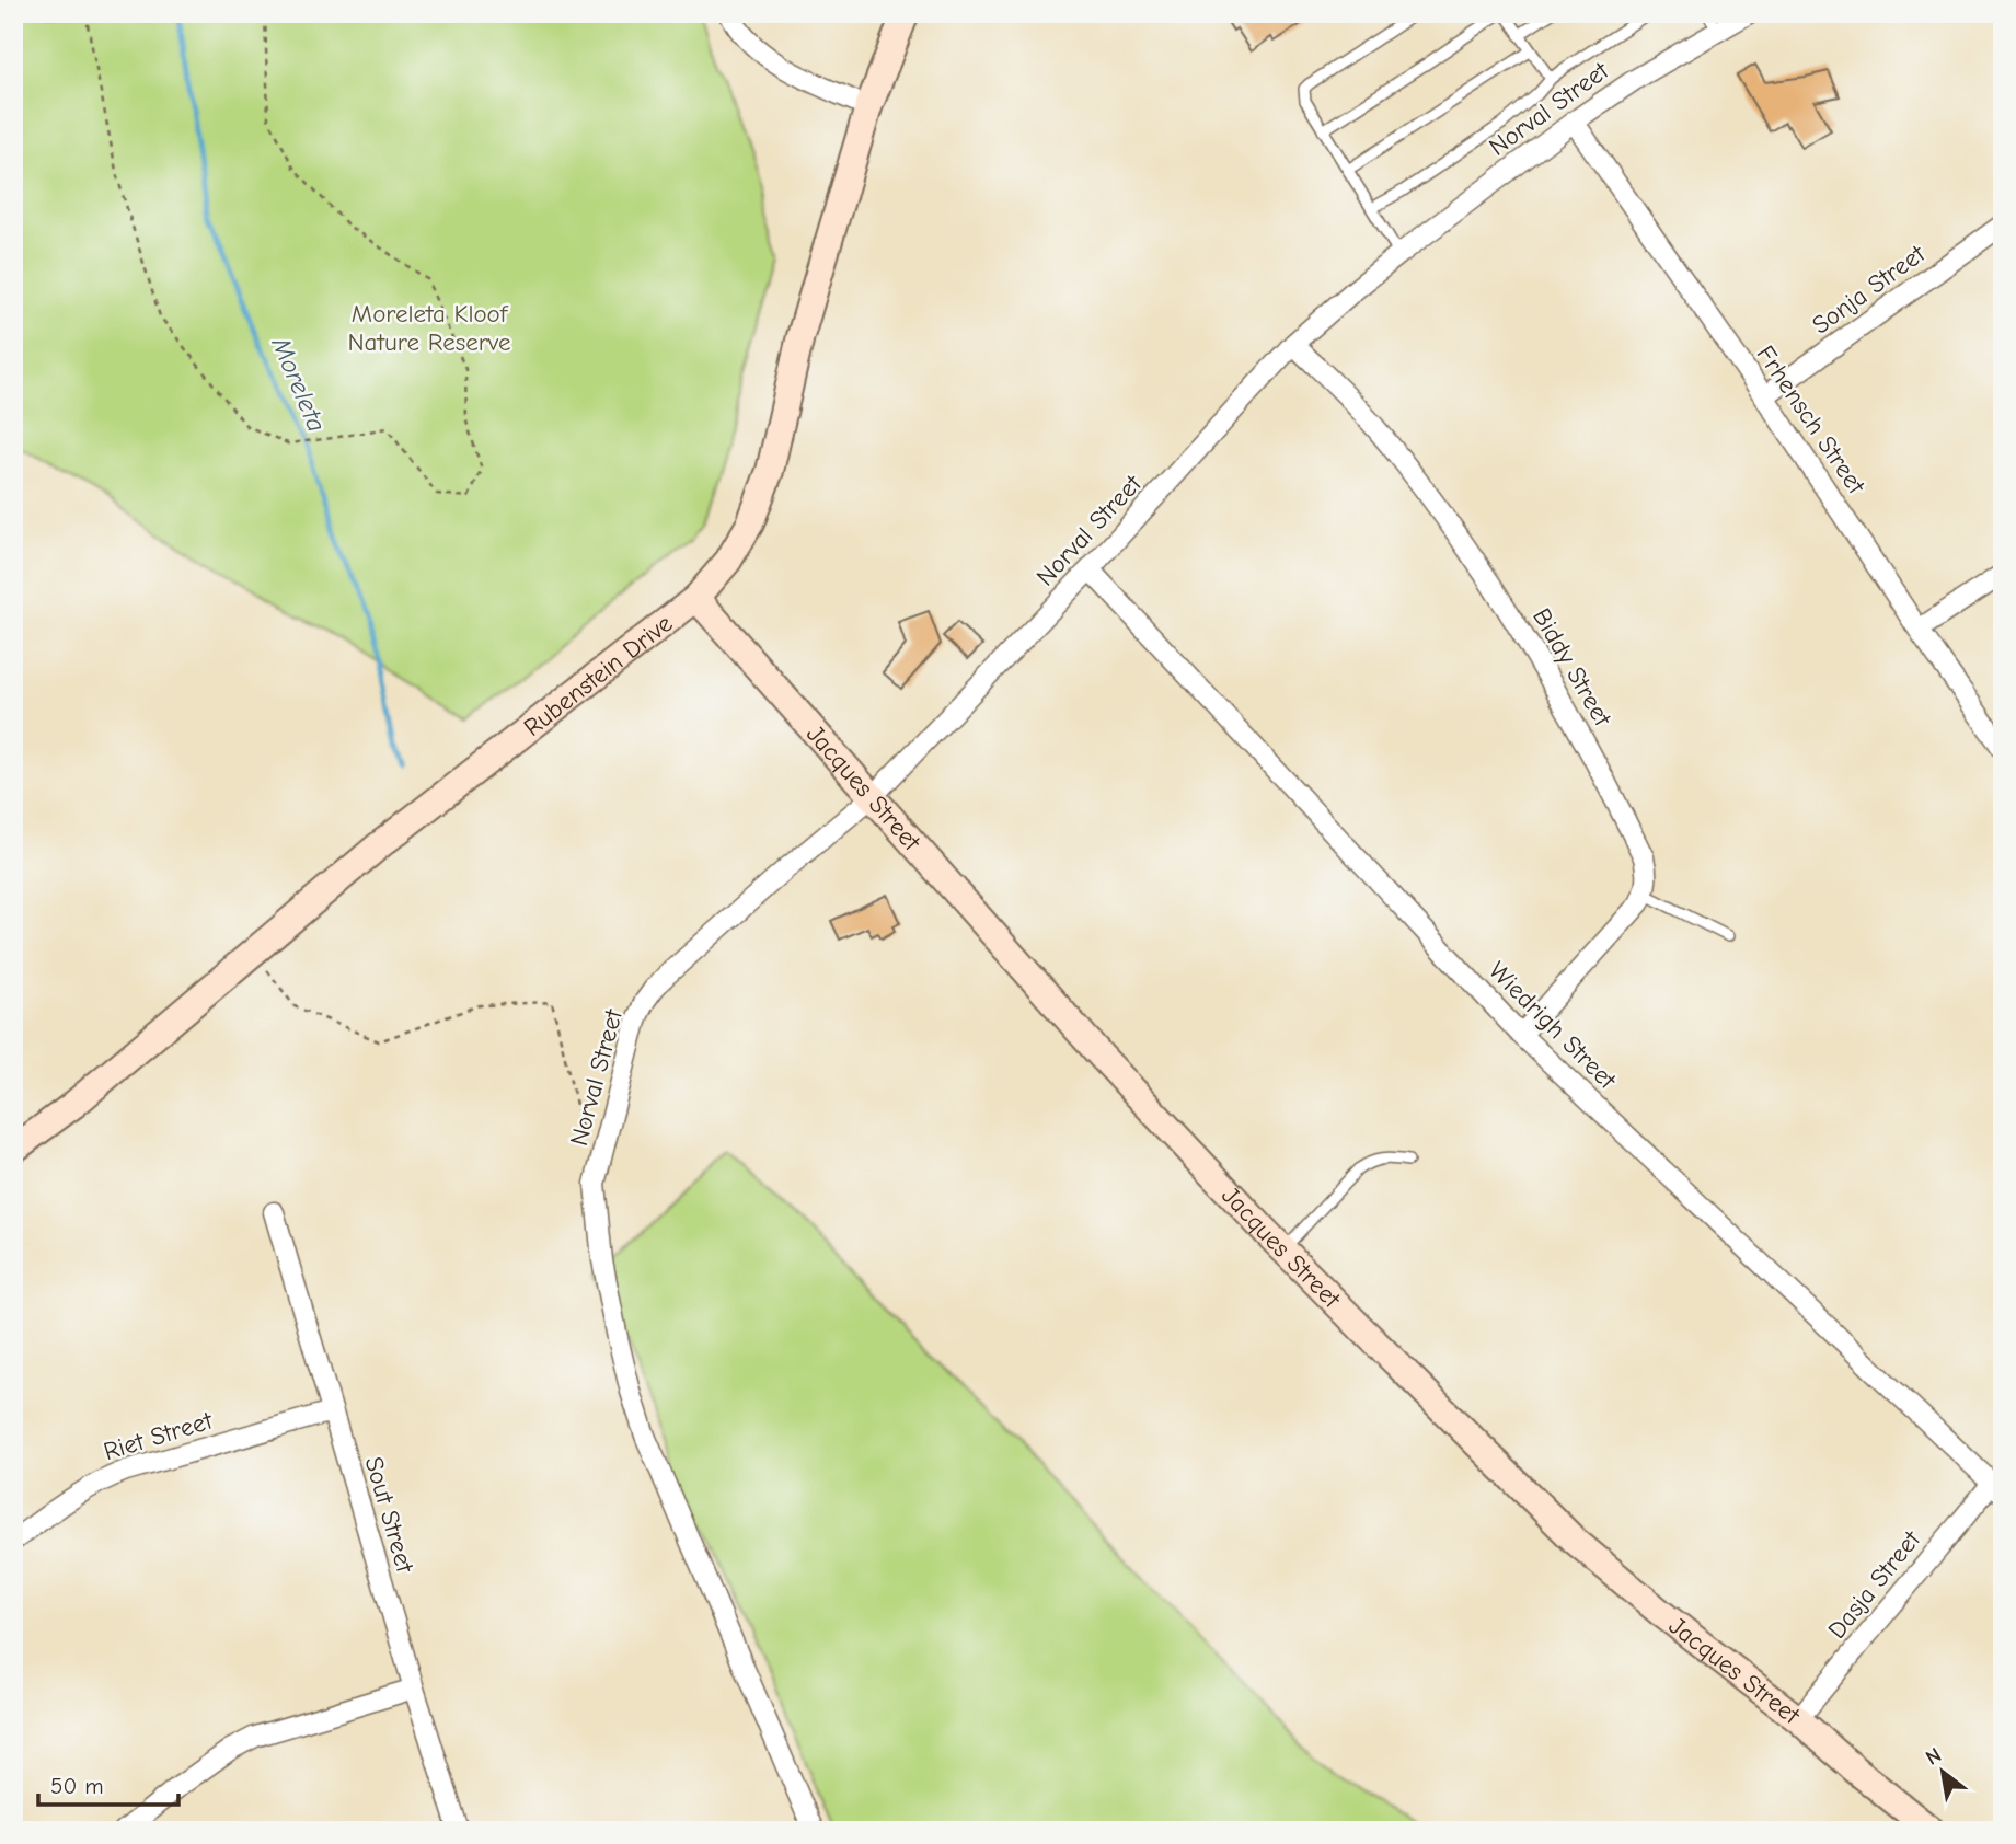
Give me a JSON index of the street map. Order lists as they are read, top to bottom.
{
  "streets": {
    "street": [
      "Norval Street",
      "Sonja Street",
      "Frhensch Street",
      "Biddy Street",
      "Rubenstein Drive",
      "Jacques Street",
      "Wiedrigh Street",
      "Riet Street",
      "Sout Street",
      "Dasja Street"
    ]
  },
  "crossings": [
    ["Norval Street", "Frhensch Street"],
    ["Norval Street", "Biddy Street"],
    ["Norval Street", "Jacques Street"],
    ["Norval Street", "Wiedrigh Street"],
    ["Sonja Street", "Frhensch Street"],
    ["Rubenstein Drive", "Jacques Street"],
    ["Jacques Street", "Dasja Street"],
    ["Wiedrigh Street", "Dasja Street"],
    ["Riet Street", "Sout Street"]
  ],
  "water": ["Moreleta"],
  "parks": ["Moreleta Kloof Nature Reserve"],
  "scale_bar": "50 m",
  "north": "top left"
}
